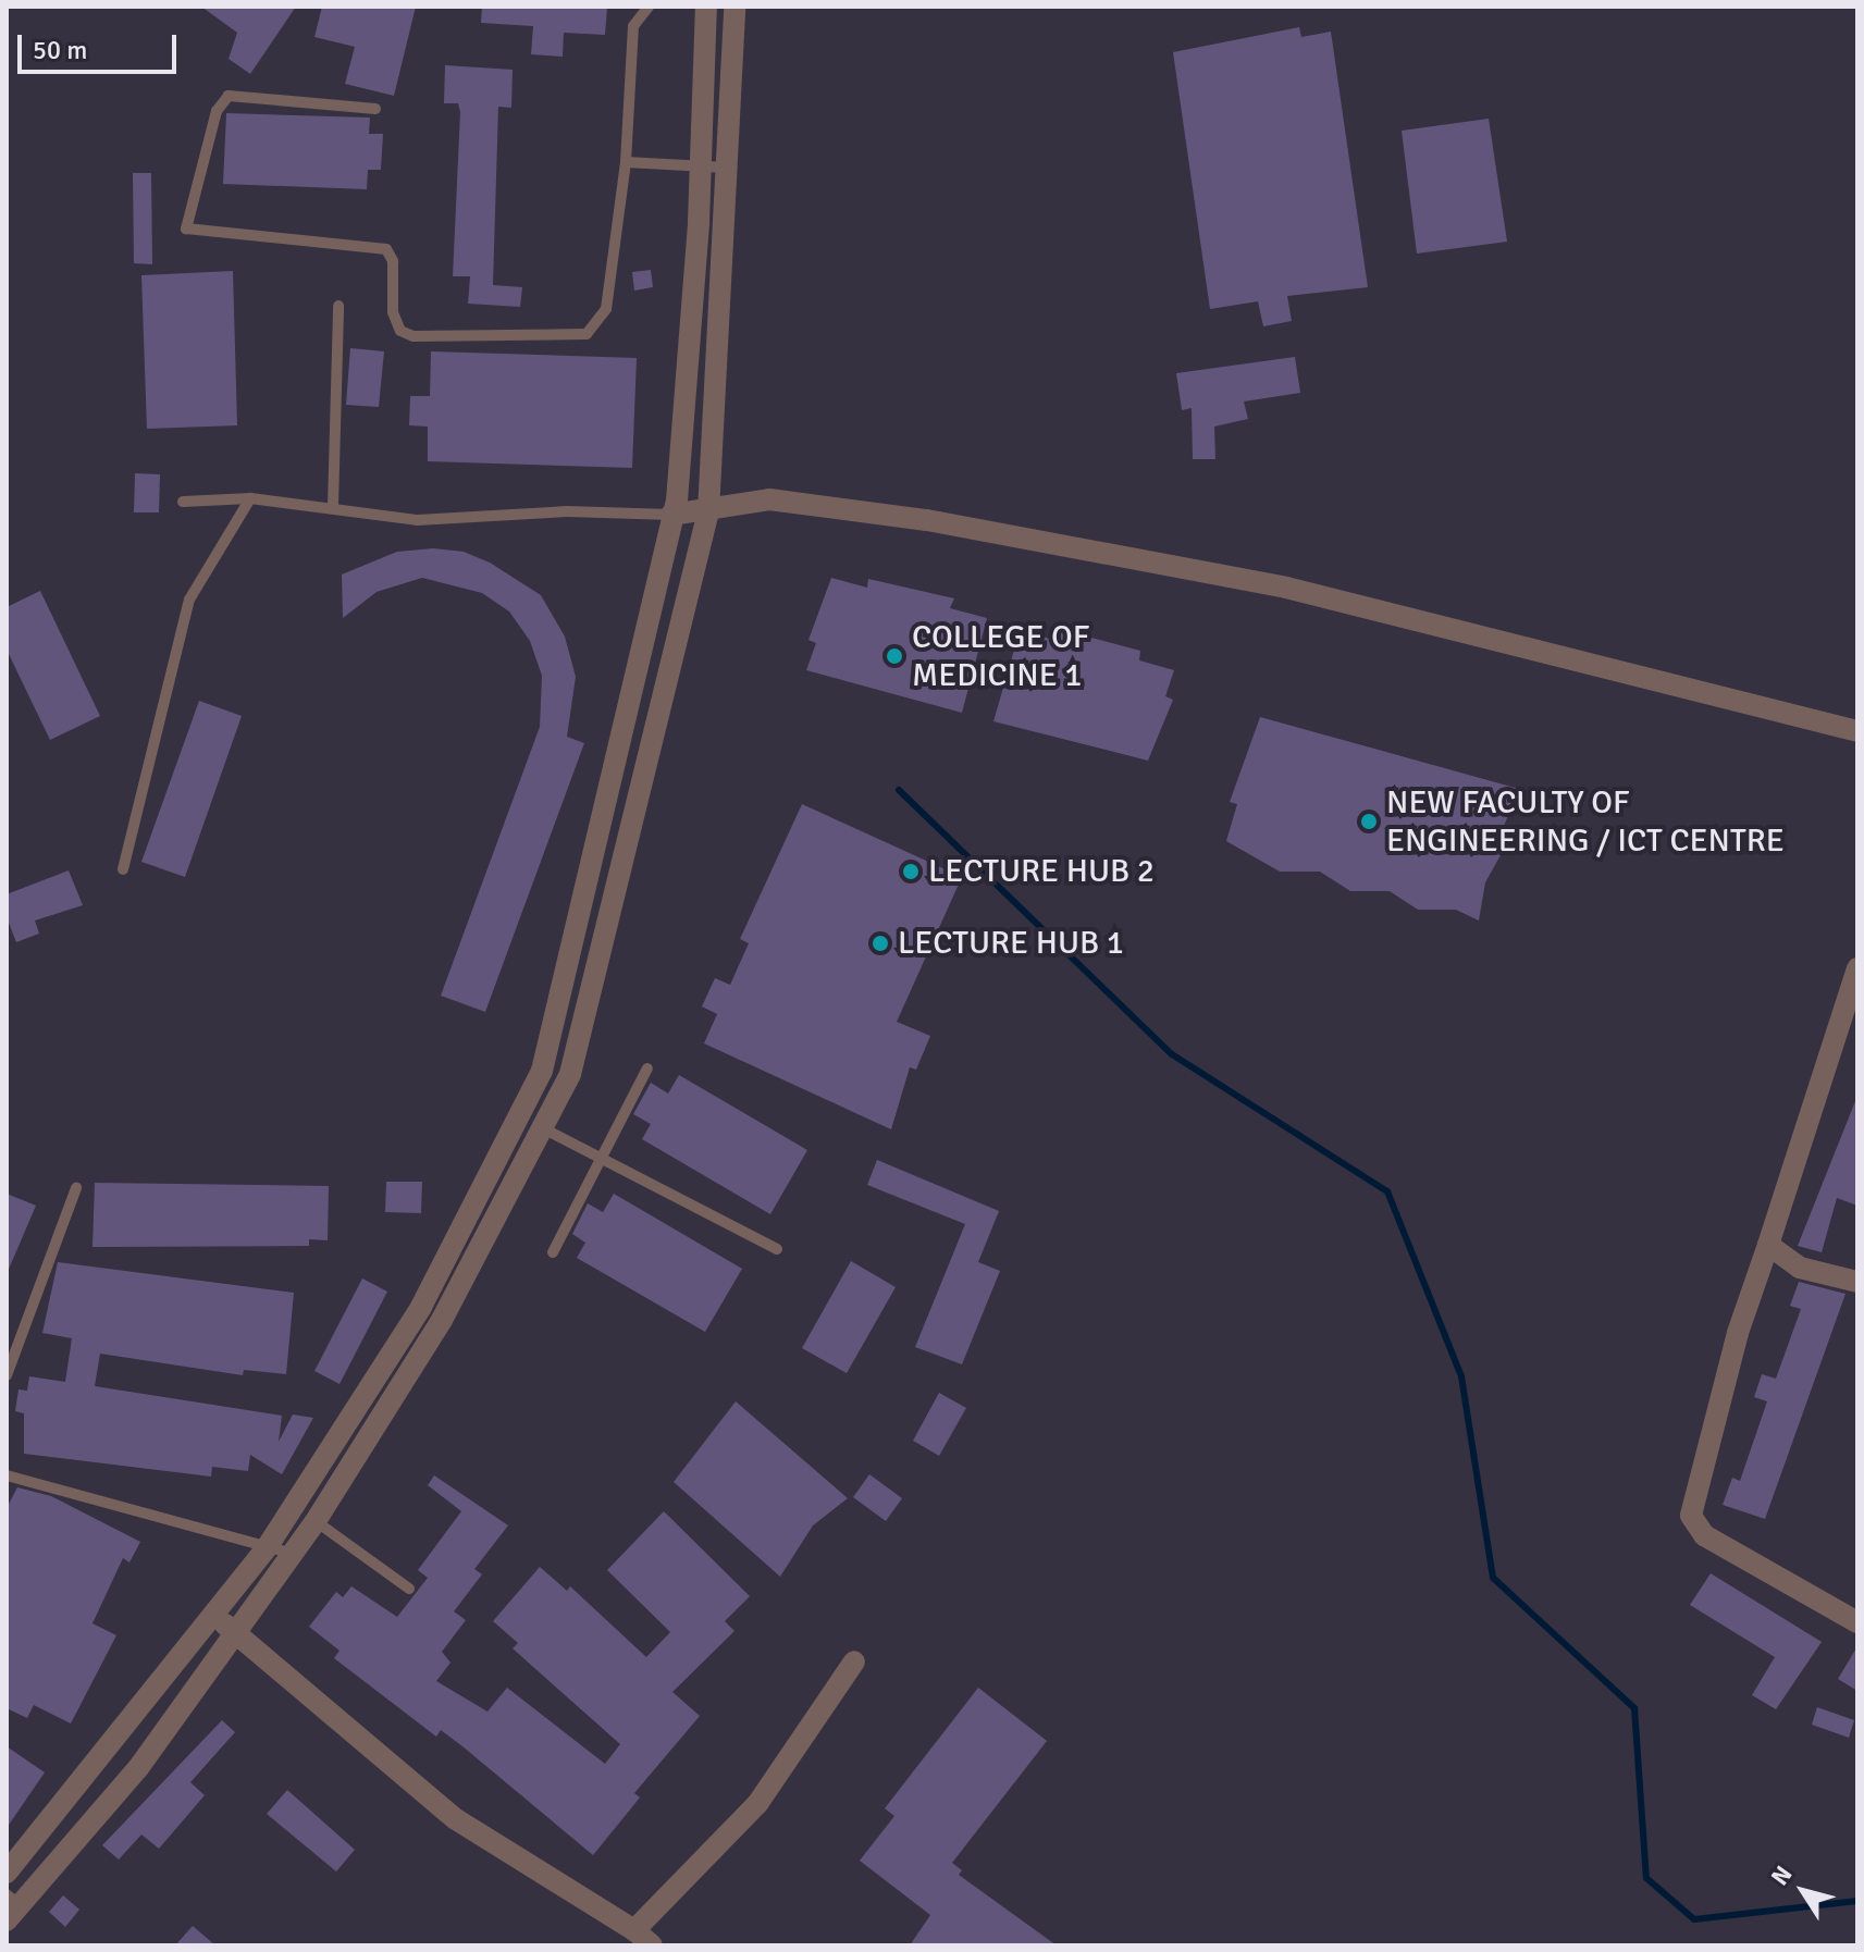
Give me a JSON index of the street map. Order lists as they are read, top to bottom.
{
  "places": [
    "COLLEGE OF MEDICINE 1",
    "NEW FACULTY OF ENGINEERING / ICT CENTRE",
    "LECTURE HUB 2",
    "LECTURE HUB 1"
  ],
  "scale_bar": "50 m",
  "north": "top left"
}
